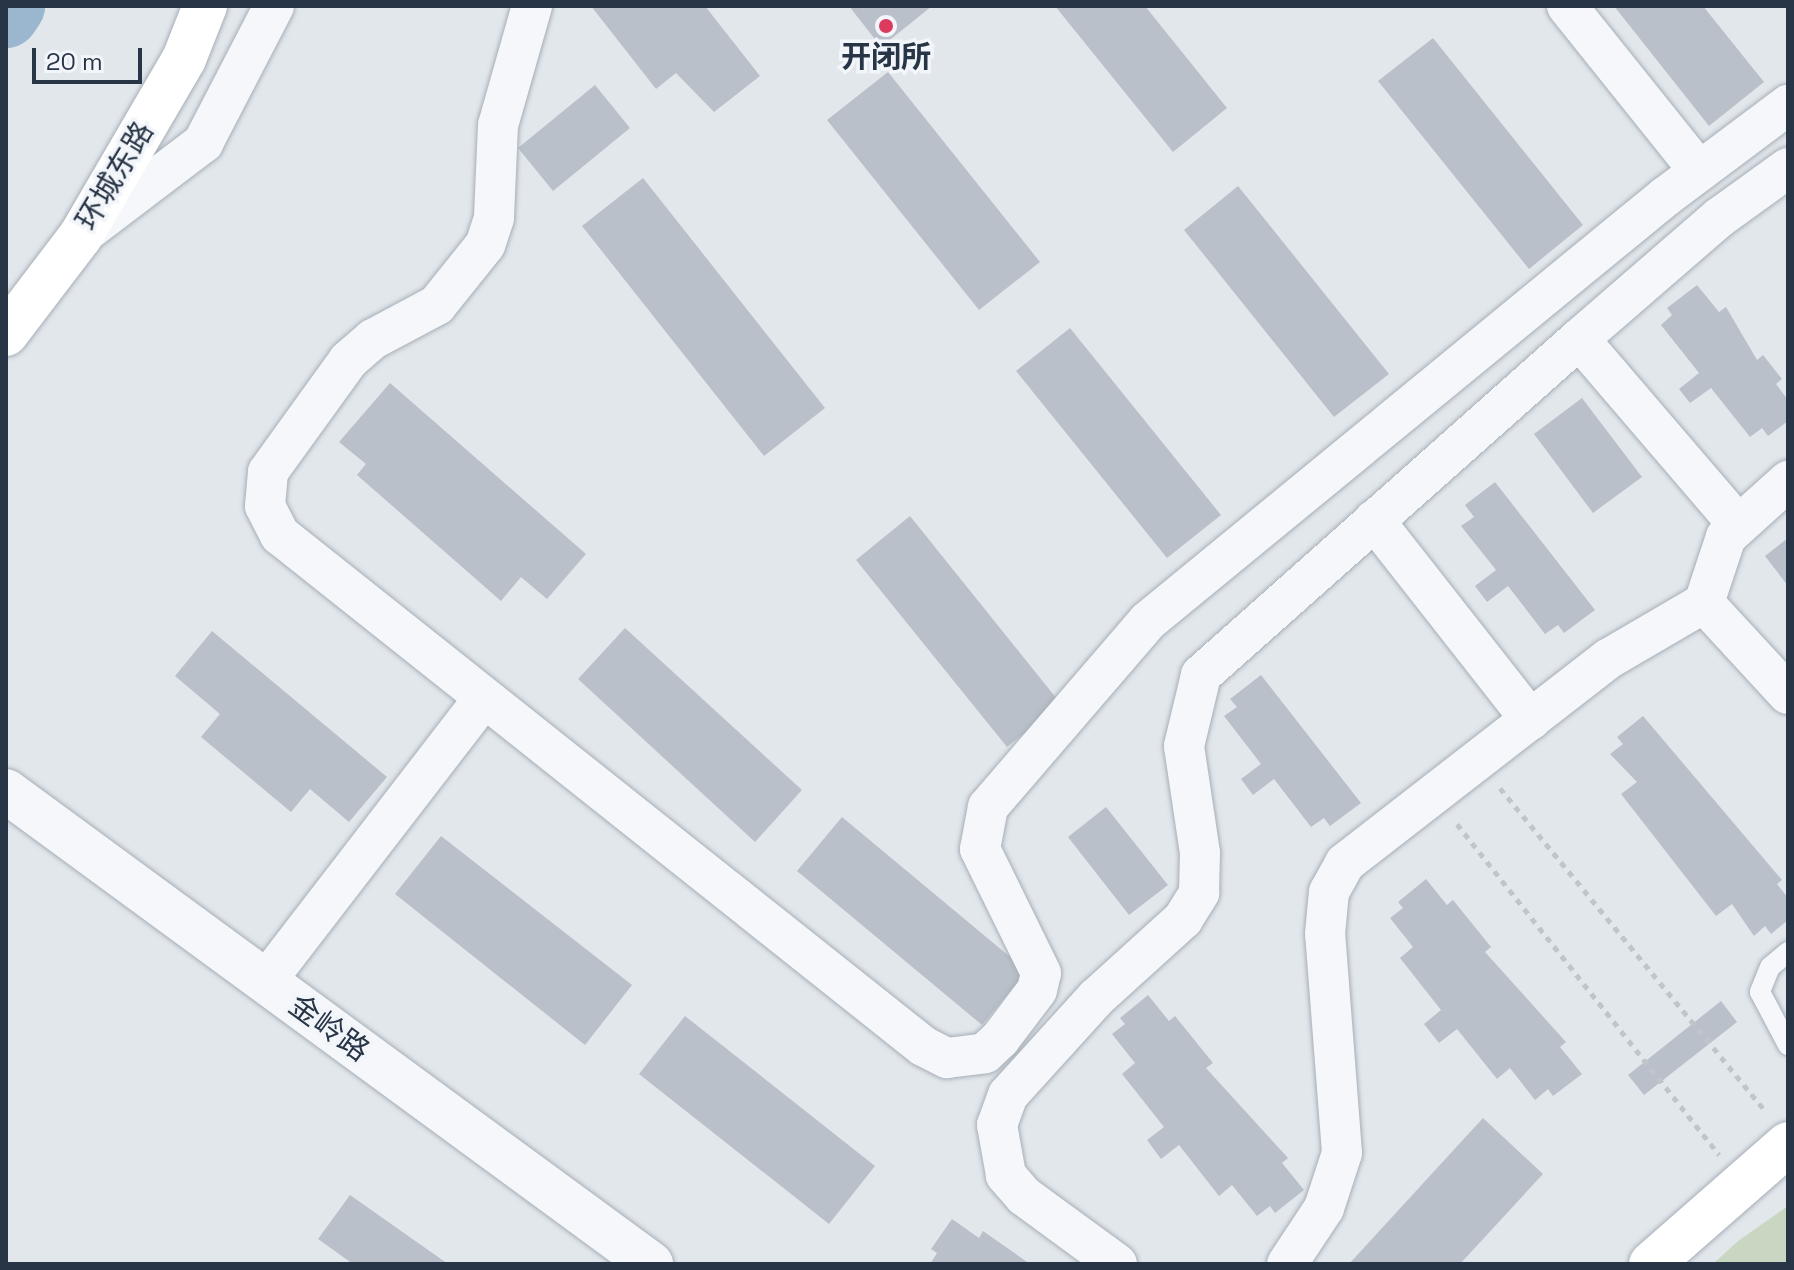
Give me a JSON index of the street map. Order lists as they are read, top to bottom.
{
  "streets": {
    "main road": ["环城东路"],
    "street": ["金岭路"]
  },
  "places": ["开闭所"],
  "scale_bar": "20 m"
}
